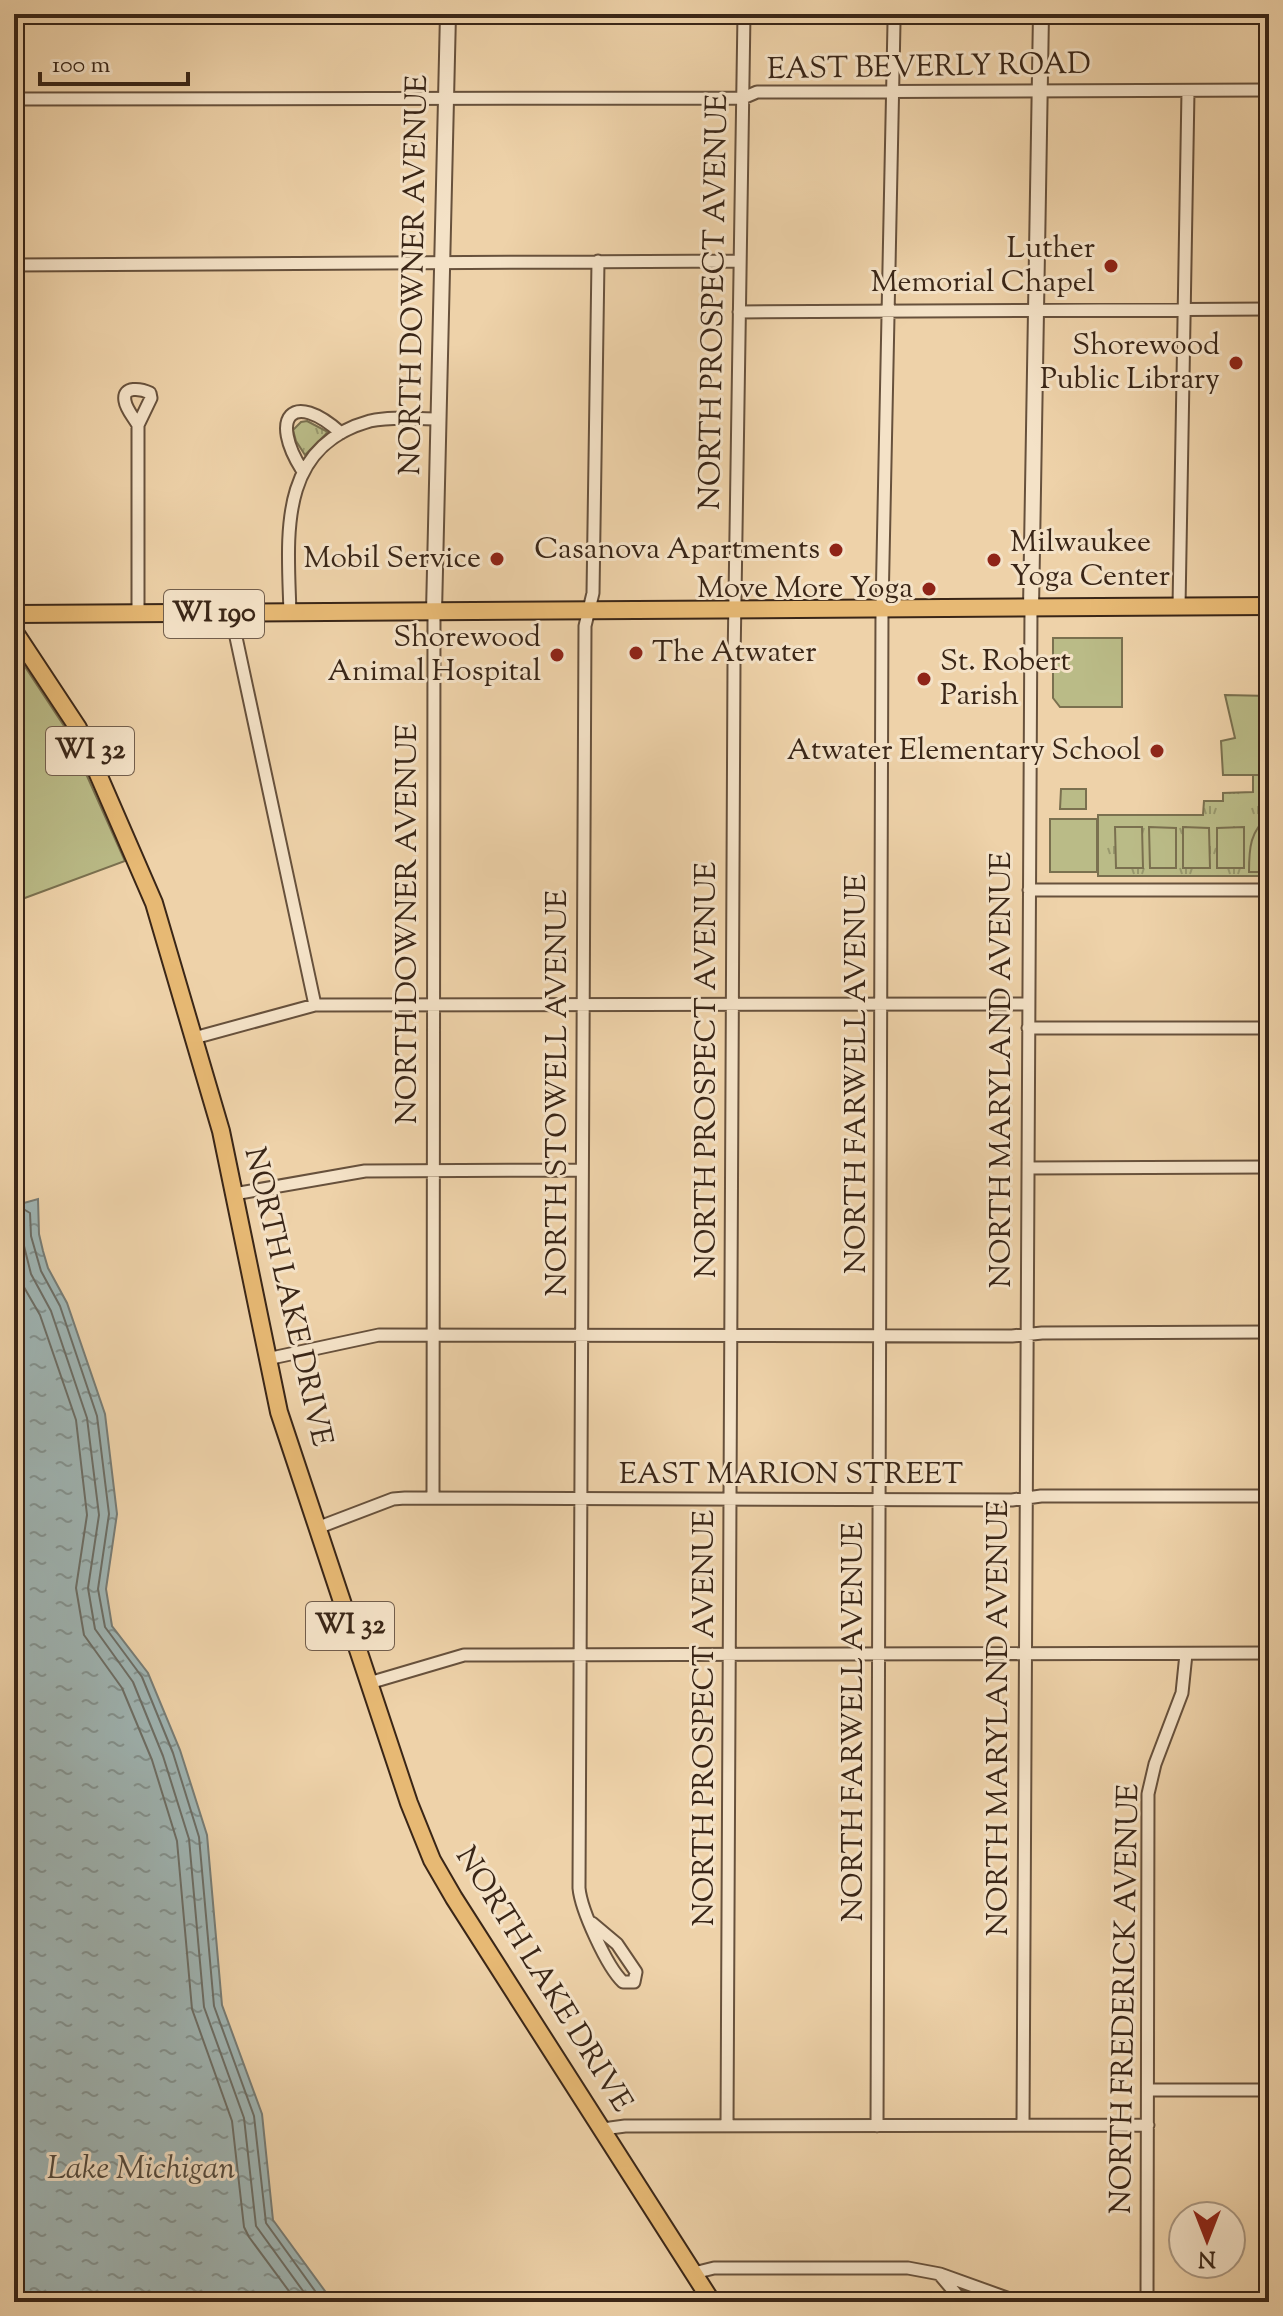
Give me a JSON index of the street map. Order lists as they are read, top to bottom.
{
  "streets": {
    "main road": ["WI 190", "WI 32", "NORTH LAKE DRIVE"],
    "street": [
      "EAST BEVERLY ROAD",
      "NORTH DOWNER AVENUE",
      "NORTH PROSPECT AVENUE",
      "NORTH MARYLAND AVENUE",
      "NORTH FARWELL AVENUE",
      "NORTH STOWELL AVENUE",
      "EAST MARION STREET",
      "NORTH FREDERICK AVENUE"
    ]
  },
  "crossings": [
    ["EAST BEVERLY ROAD", "NORTH DOWNER AVENUE"],
    ["EAST BEVERLY ROAD", "NORTH PROSPECT AVENUE"],
    ["EAST BEVERLY ROAD", "NORTH MARYLAND AVENUE"],
    ["EAST BEVERLY ROAD", "NORTH FARWELL AVENUE"],
    ["NORTH DOWNER AVENUE", "WI 190"],
    ["NORTH DOWNER AVENUE", "EAST MARION STREET"],
    ["NORTH PROSPECT AVENUE", "WI 190"],
    ["NORTH PROSPECT AVENUE", "EAST MARION STREET"],
    ["WI 190", "NORTH MARYLAND AVENUE"],
    ["WI 190", "NORTH FARWELL AVENUE"],
    ["WI 190", "NORTH STOWELL AVENUE"],
    ["NORTH MARYLAND AVENUE", "EAST MARION STREET"],
    ["NORTH FARWELL AVENUE", "EAST MARION STREET"],
    ["NORTH STOWELL AVENUE", "EAST MARION STREET"],
    ["NORTH LAKE DRIVE", "EAST MARION STREET"]
  ],
  "water": ["Lake Michigan"],
  "places": [
    "Luther Memorial Chapel",
    "Shorewood Public Library",
    "Casanova Apartments",
    "Mobil Service",
    "Milwaukee Yoga Center",
    "Move More Yoga",
    "The Atwater",
    "Shorewood Animal Hospital",
    "St. Robert Parish",
    "Atwater Elementary School"
  ],
  "scale_bar": "100 m",
  "north": "bottom"
}
